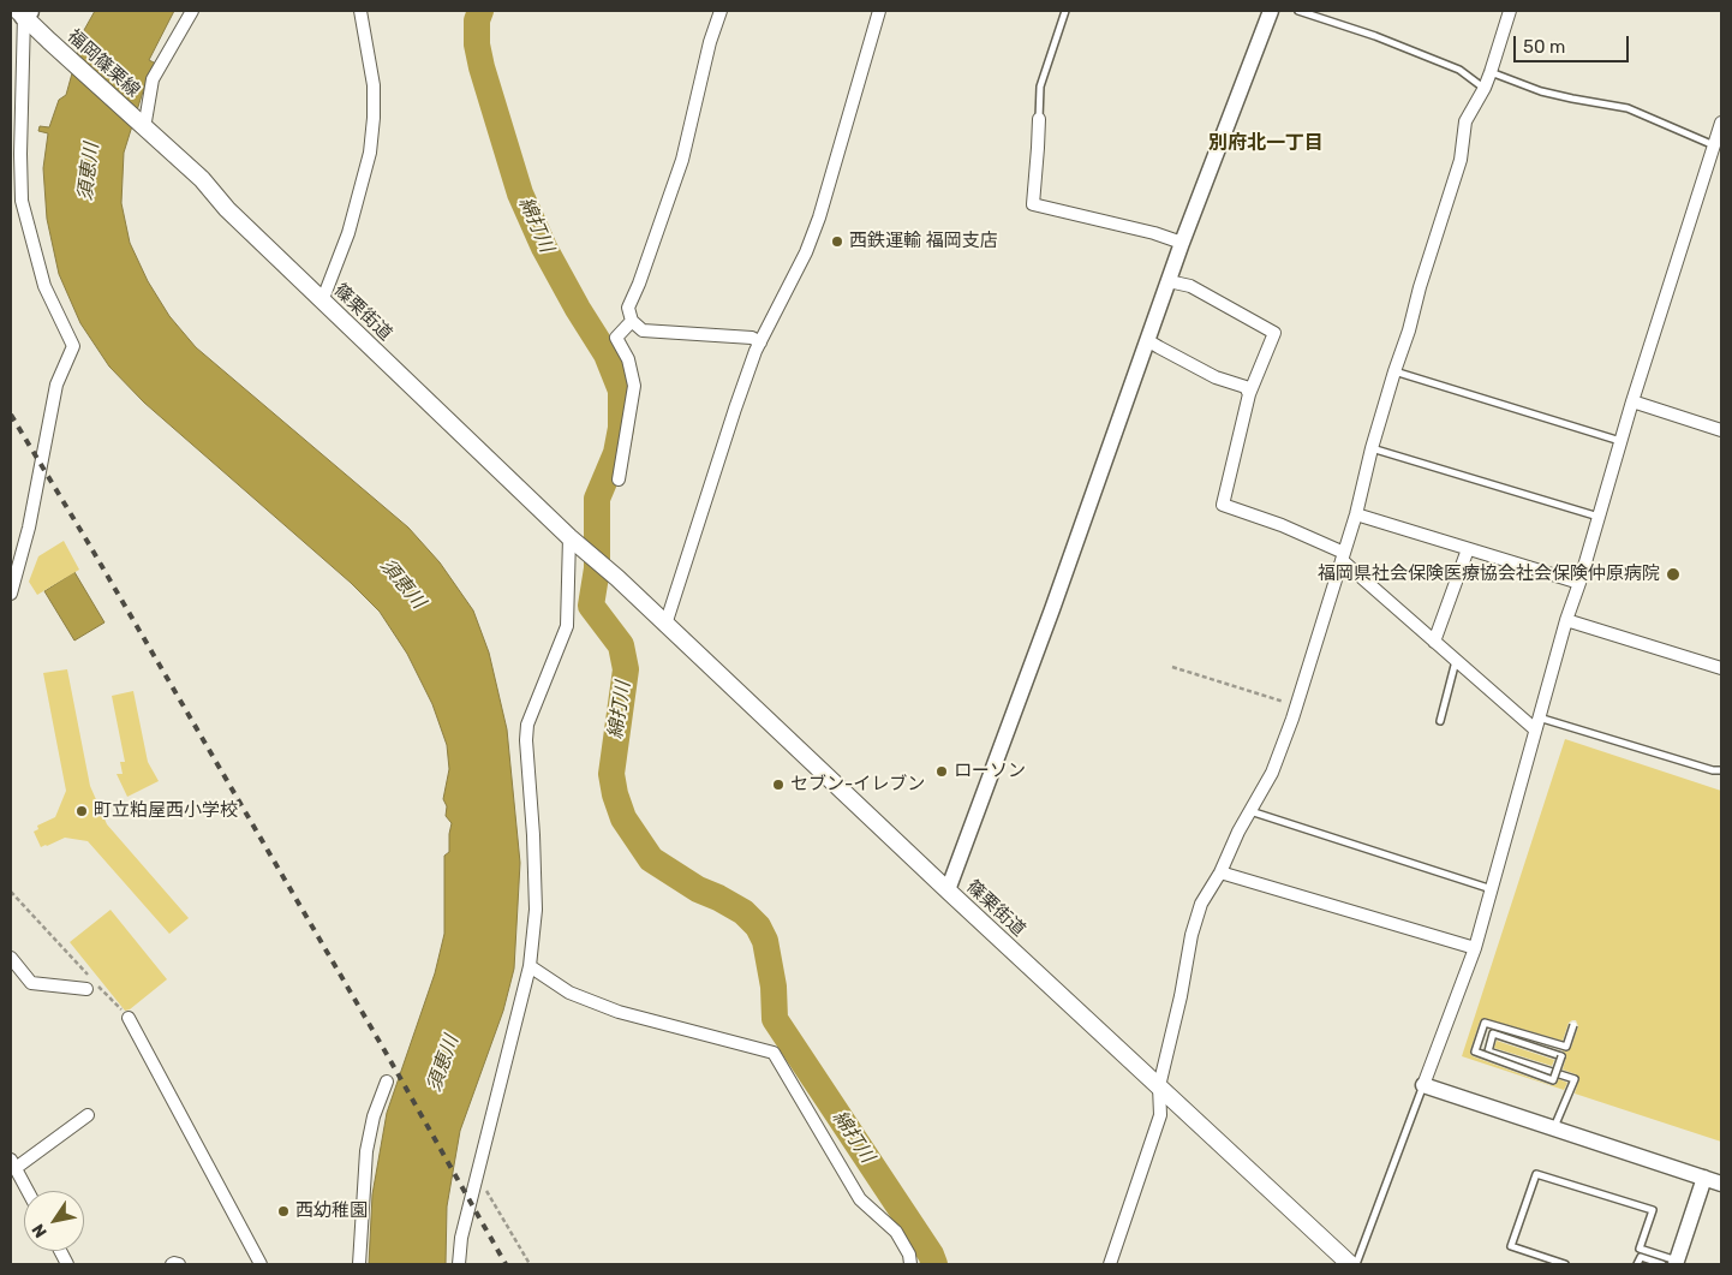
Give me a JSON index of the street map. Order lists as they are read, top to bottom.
{
  "streets": {
    "main road": ["福岡篠栗線", "篠栗街道"]
  },
  "crossings": [
    ["福岡篠栗線", "篠栗街道"]
  ],
  "districts": ["別府北一丁目"],
  "water": ["須恵川", "綿打川"],
  "places": [
    "西鉄運輸 福岡支店",
    "福岡県社会保険医療協会社会保険仲原病院",
    "ローソン",
    "セブン-イレブン",
    "町立粕屋西小学校",
    "西幼稚園"
  ],
  "scale_bar": "50 m",
  "north": "bottom left"
}
